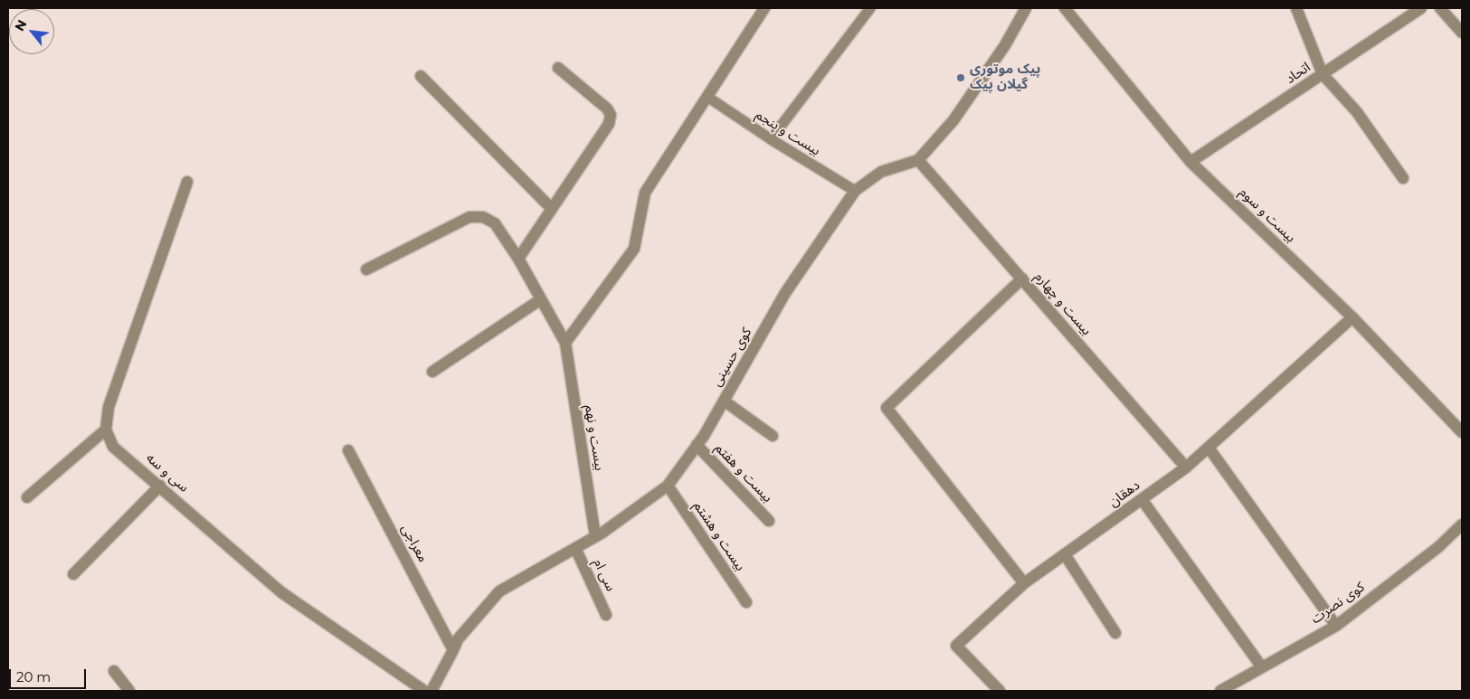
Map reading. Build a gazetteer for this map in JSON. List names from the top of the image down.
{
  "streets": {
    "street": [
      "اتحاد",
      "بیست و سوم",
      "بیست و چهارم",
      "کوی حسینی",
      "بیست و نهم",
      "سی و سه",
      "بیست و هفتم",
      "دهقان",
      "بیست و هشتم",
      "معراجی",
      "سی ام",
      "کوی نصرت"
    ],
    "lane": ["بیست و پنجم"]
  },
  "crossings": [
    ["اتحاد", "بیست و سوم"],
    ["بیست و پنجم", "کوی حسینی"],
    ["بیست و سوم", "دهقان"],
    ["بیست و چهارم", "کوی حسینی"],
    ["بیست و چهارم", "دهقان"],
    ["کوی حسینی", "بیست و نهم"],
    ["کوی حسینی", "بیست و هفتم"],
    ["کوی حسینی", "بیست و هشتم"],
    ["کوی حسینی", "معراجی"],
    ["کوی حسینی", "سی ام"]
  ],
  "places": ["پیک موتوری گیلان پیک"],
  "scale_bar": "20 m",
  "north": "top left"
}
